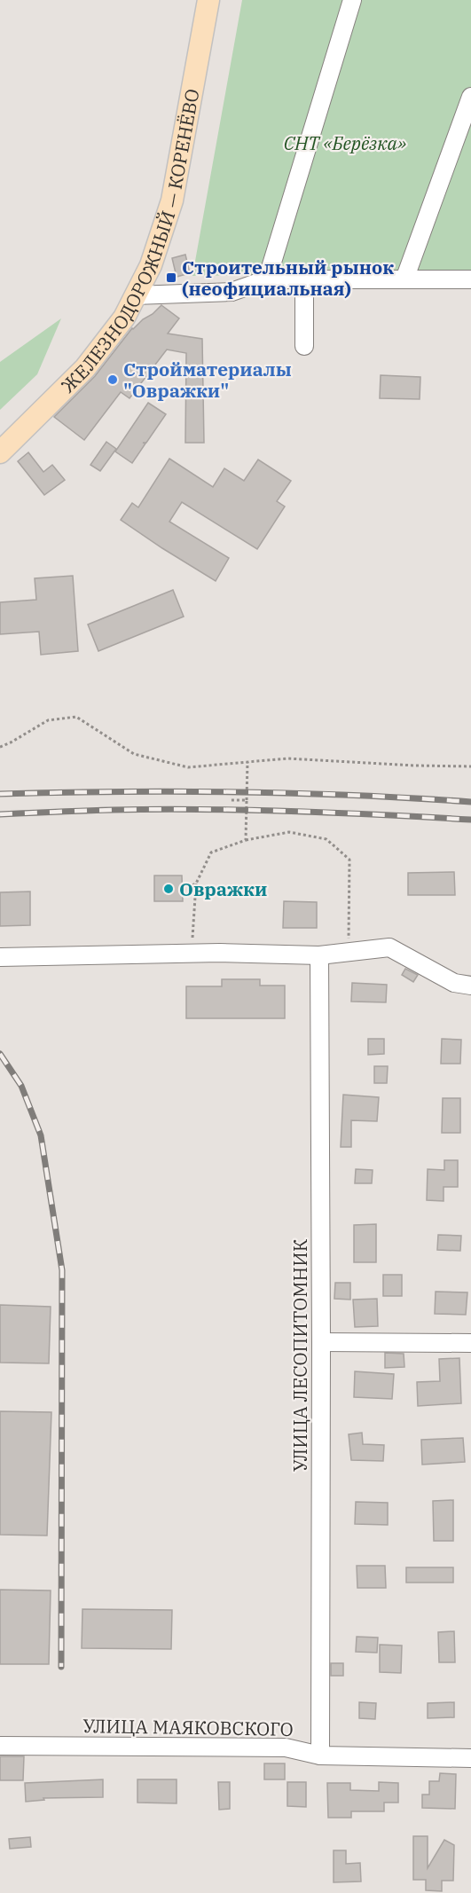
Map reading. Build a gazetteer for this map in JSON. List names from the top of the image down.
{
  "streets": {
    "main road": ["ЖЕЛЕЗНОДОРОЖНЫЙ — КОРЕНЁВО"],
    "street": ["УЛИЦА ЛЕСОПИТОМНИК", "УЛИЦА МАЯКОВСКОГО"]
  },
  "crossings": [
    ["УЛИЦА ЛЕСОПИТОМНИК", "УЛИЦА МАЯКОВСКОГО"]
  ],
  "parks": ["СНТ «Берёзка»"],
  "places": {
    "transit": ["Строительный рынок (неофициальная)"],
    "other": ["Стройматериалы \"Овражки\"", "Овражки"]
  }
}
